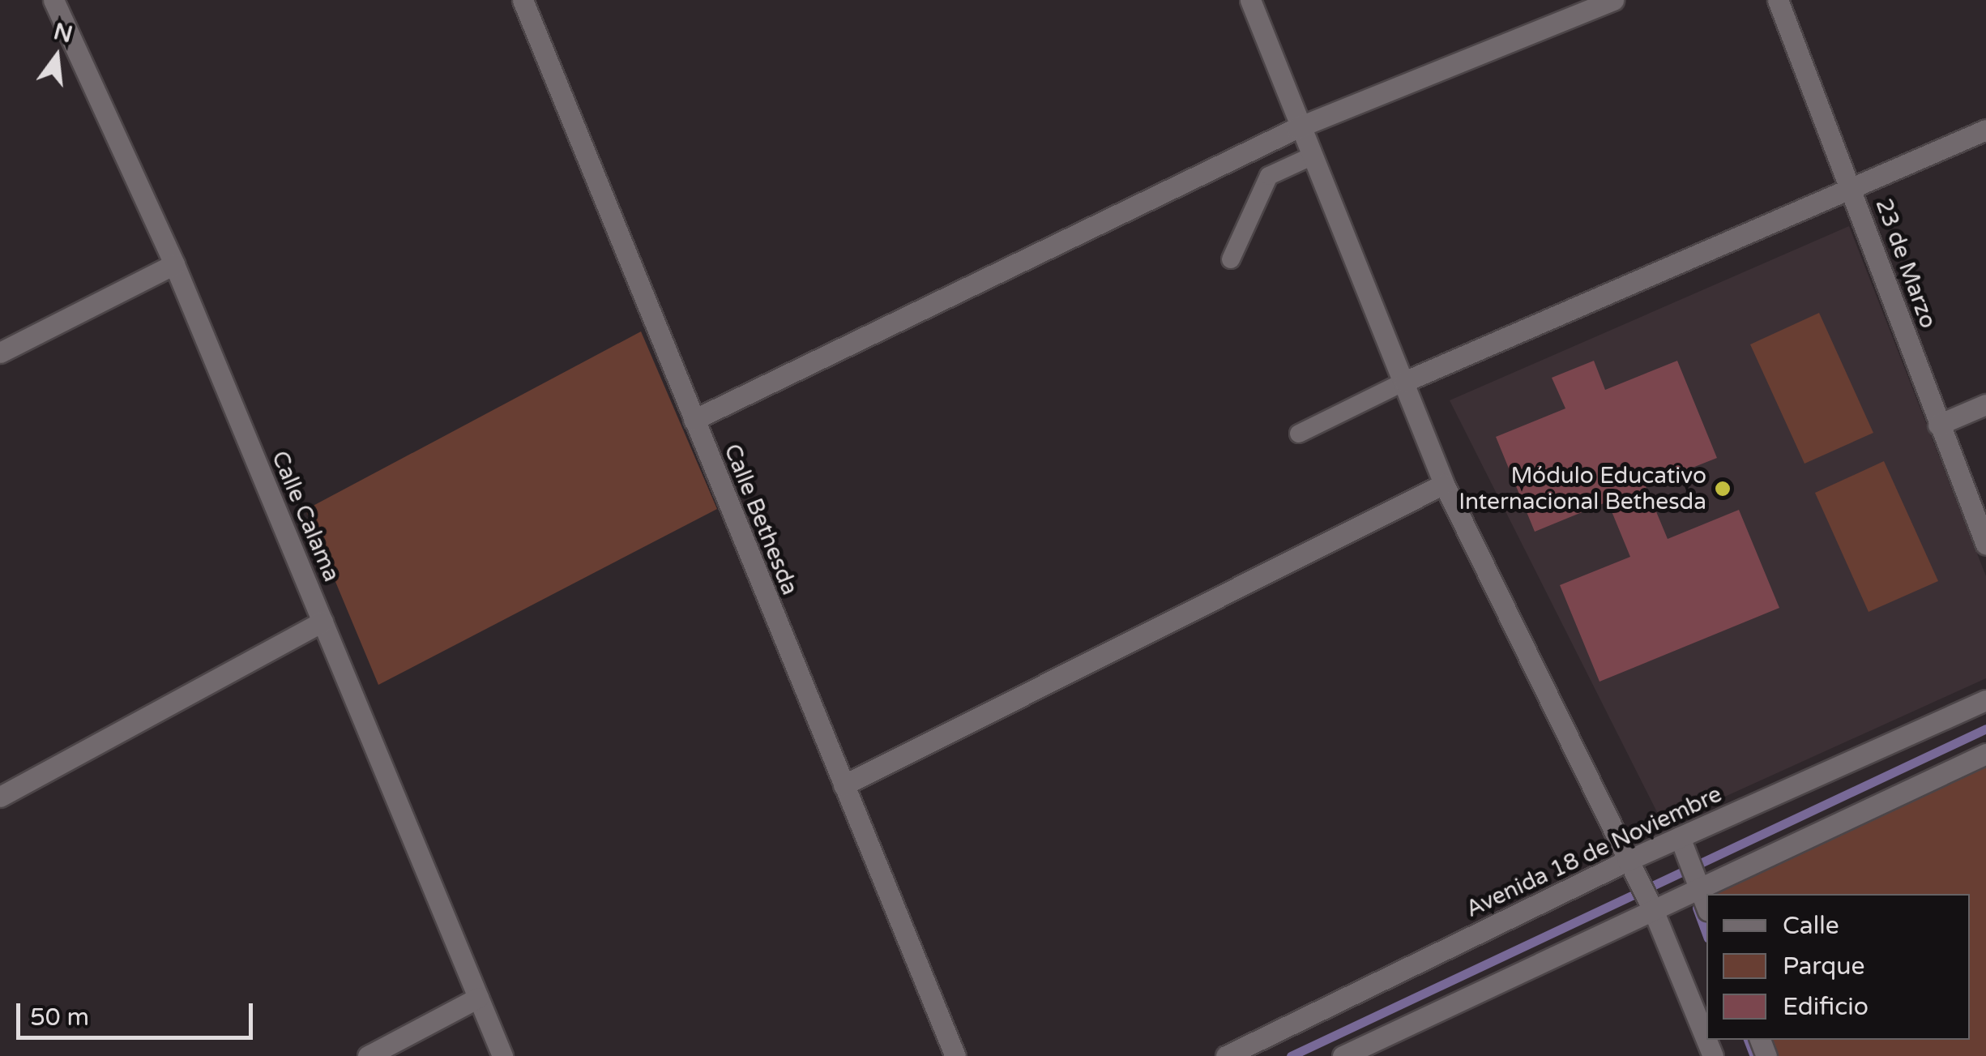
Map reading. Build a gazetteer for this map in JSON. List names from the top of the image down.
{
  "streets": {
    "street": [
      "23 de Marzo",
      "Calle Calama",
      "Calle Bethesda",
      "Avenida 18 de Noviembre"
    ]
  },
  "places": ["Módulo Educativo Internacional Bethesda"],
  "legend": ["Calle", "Parque", "Edificio"],
  "scale_bar": "50 m",
  "north": "top"
}
